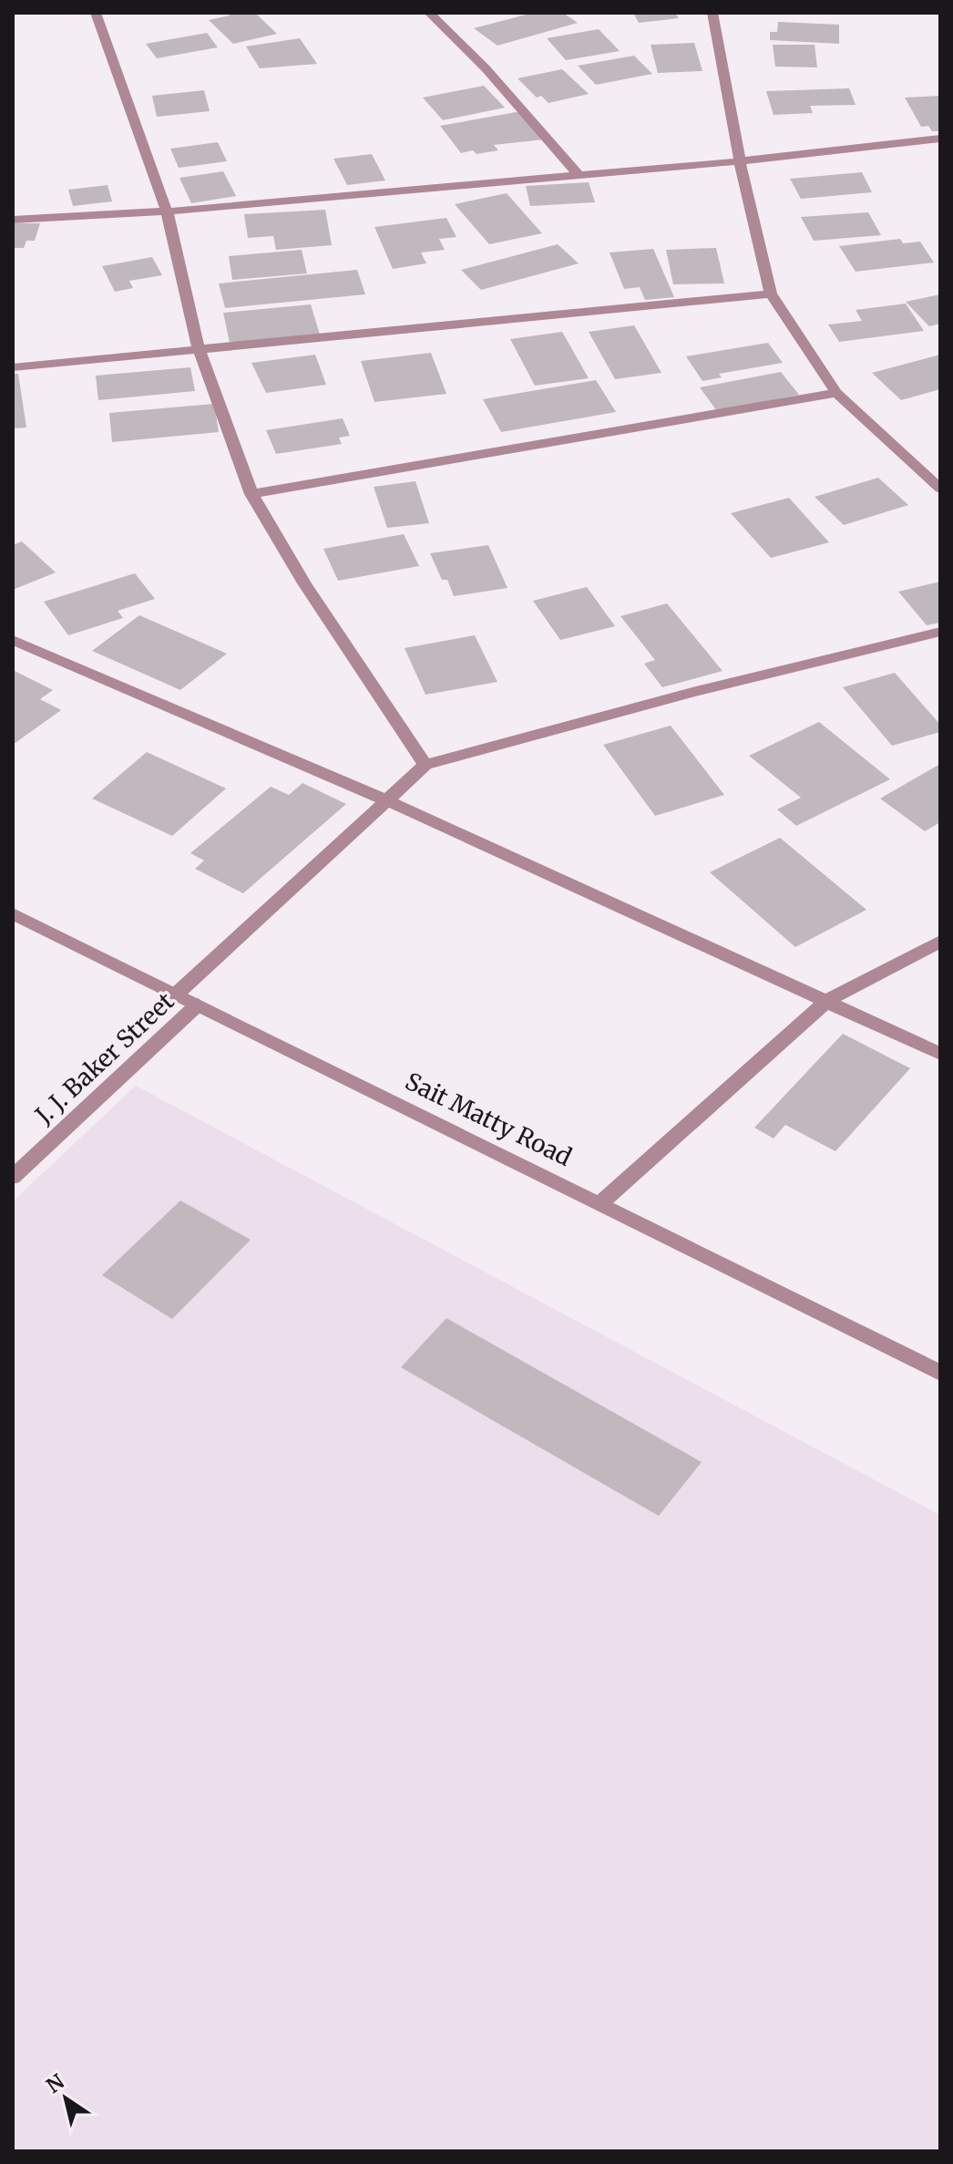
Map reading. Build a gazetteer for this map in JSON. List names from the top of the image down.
{
  "streets": {
    "street": ["J. J. Baker Street", "Sait Matty Road"]
  },
  "crossings": [
    ["J. J. Baker Street", "Sait Matty Road"]
  ],
  "north": "top left"
}
